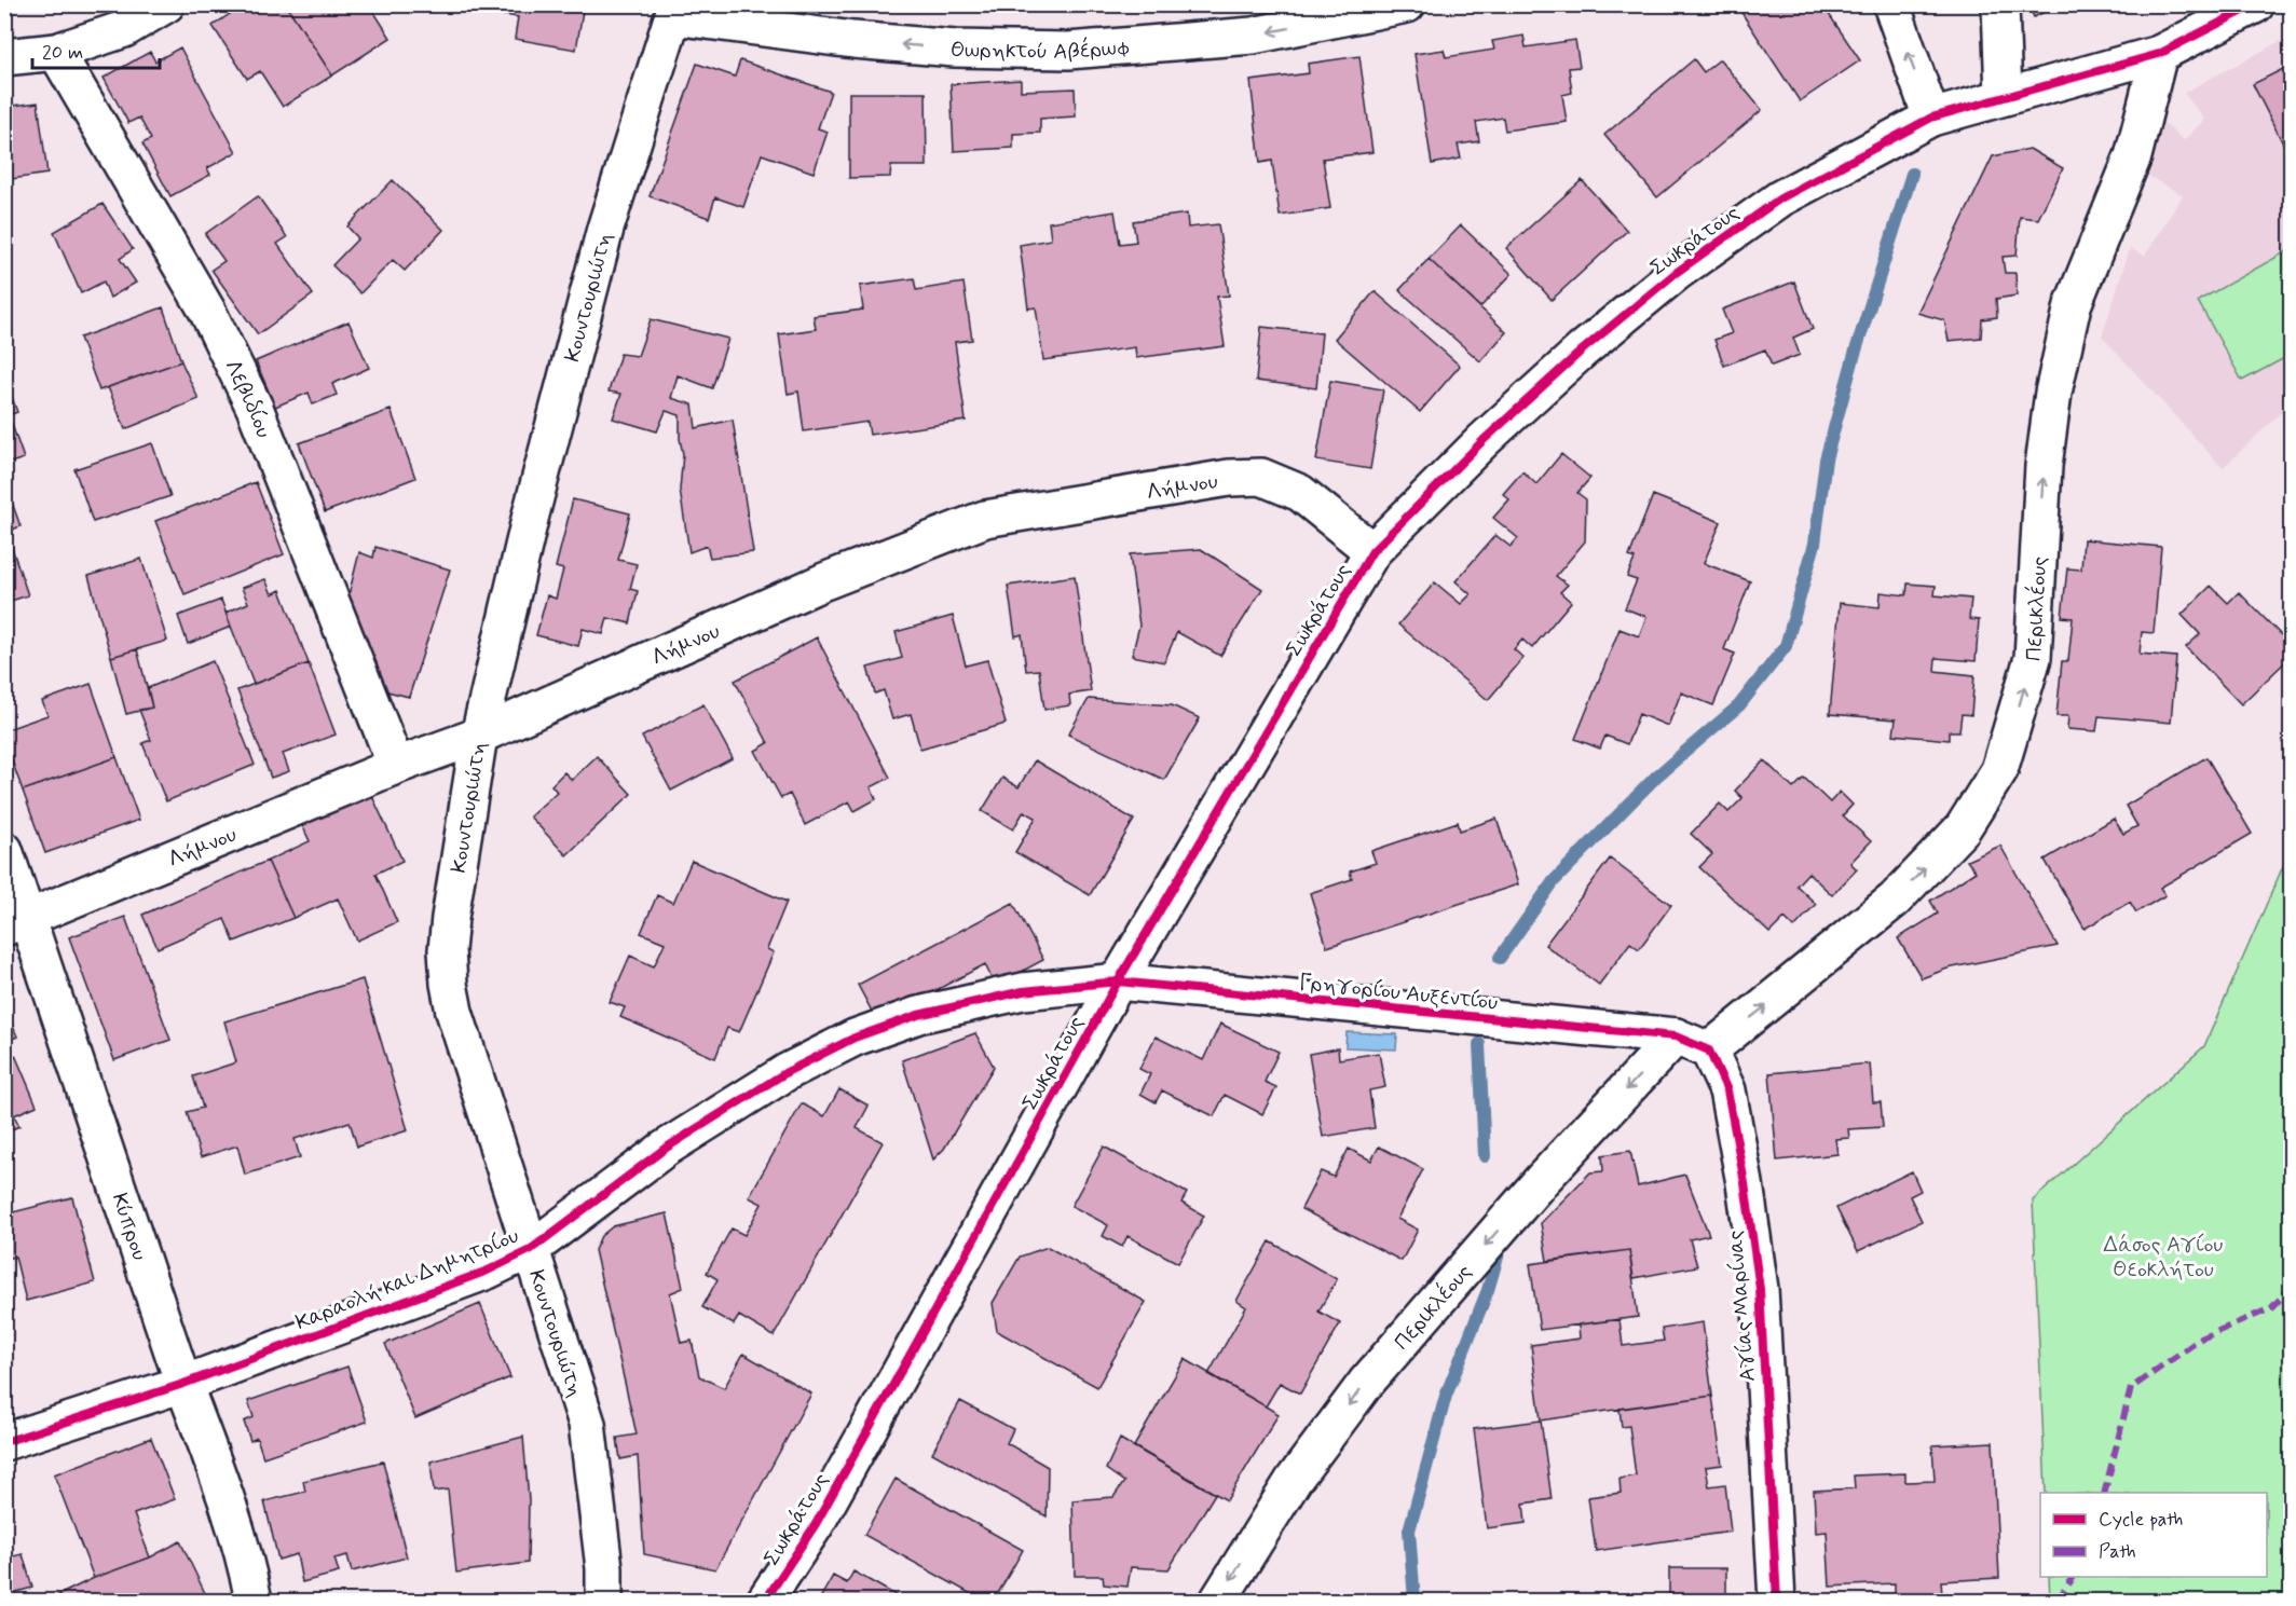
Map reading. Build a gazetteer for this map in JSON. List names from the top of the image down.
{
  "streets": {
    "street": [
      "Θωρηκτού Αβέρωφ",
      "Σωκράτους",
      "Κουντουριώτη",
      "Λεβιδίου",
      "Λήμνου",
      "Περικλέους",
      "Γρηγορίου Αυξεντίου",
      "Κύπρου",
      "Καραολή και Δημητρίου",
      "Αγίας Μαρίνας"
    ]
  },
  "crossings": [
    ["Θωρηκτού Αβέρωφ", "Κουντουριώτη"],
    ["Σωκράτους", "Λήμνου"],
    ["Σωκράτους", "Περικλέους"],
    ["Σωκράτους", "Γρηγορίου Αυξεντίου"],
    ["Σωκράτους", "Καραολή και Δημητρίου"],
    ["Κουντουριώτη", "Λήμνου"],
    ["Κουντουριώτη", "Καραολή και Δημητρίου"],
    ["Λεβιδίου", "Λήμνου"],
    ["Λήμνου", "Κύπρου"],
    ["Περικλέους", "Γρηγορίου Αυξεντίου"],
    ["Περικλέους", "Αγίας Μαρίνας"],
    ["Γρηγορίου Αυξεντίου", "Καραολή και Δημητρίου"],
    ["Κύπρου", "Καραολή και Δημητρίου"]
  ],
  "one_way": ["Θωρηκτού Αβέρωφ"],
  "parks": ["Δάσος Αγίου Θεοκλήτου"],
  "legend": ["Cycle path", "Path"],
  "scale_bar": "20 m"
}
